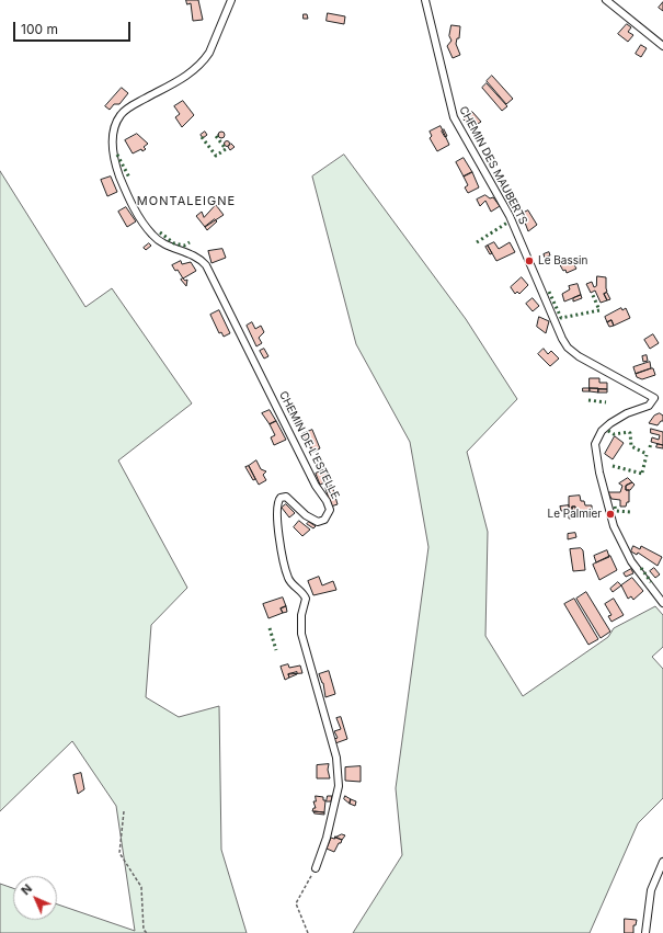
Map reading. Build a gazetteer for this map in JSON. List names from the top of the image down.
{
  "streets": {
    "street": ["CHEMIN DES MAUBERTS", "CHEMIN DE L'ESTELLE"]
  },
  "districts": ["MONTALEIGNE"],
  "places": ["Le Bassin", "Le Palmier"],
  "scale_bar": "100 m",
  "north": "top left"
}
